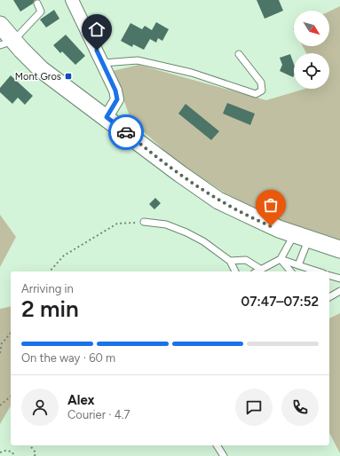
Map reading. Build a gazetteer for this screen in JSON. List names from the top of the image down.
{
  "places": {
    "transit": ["Mont Gros"]
  },
  "north": "bottom right",
  "page": {
    "heading": ["2 min", "Arriving in", "07:47–07:52"],
    "panel": ["Alex", "Courier · 4.7"],
    "bar": "On the way · 60 m"
  }
}
